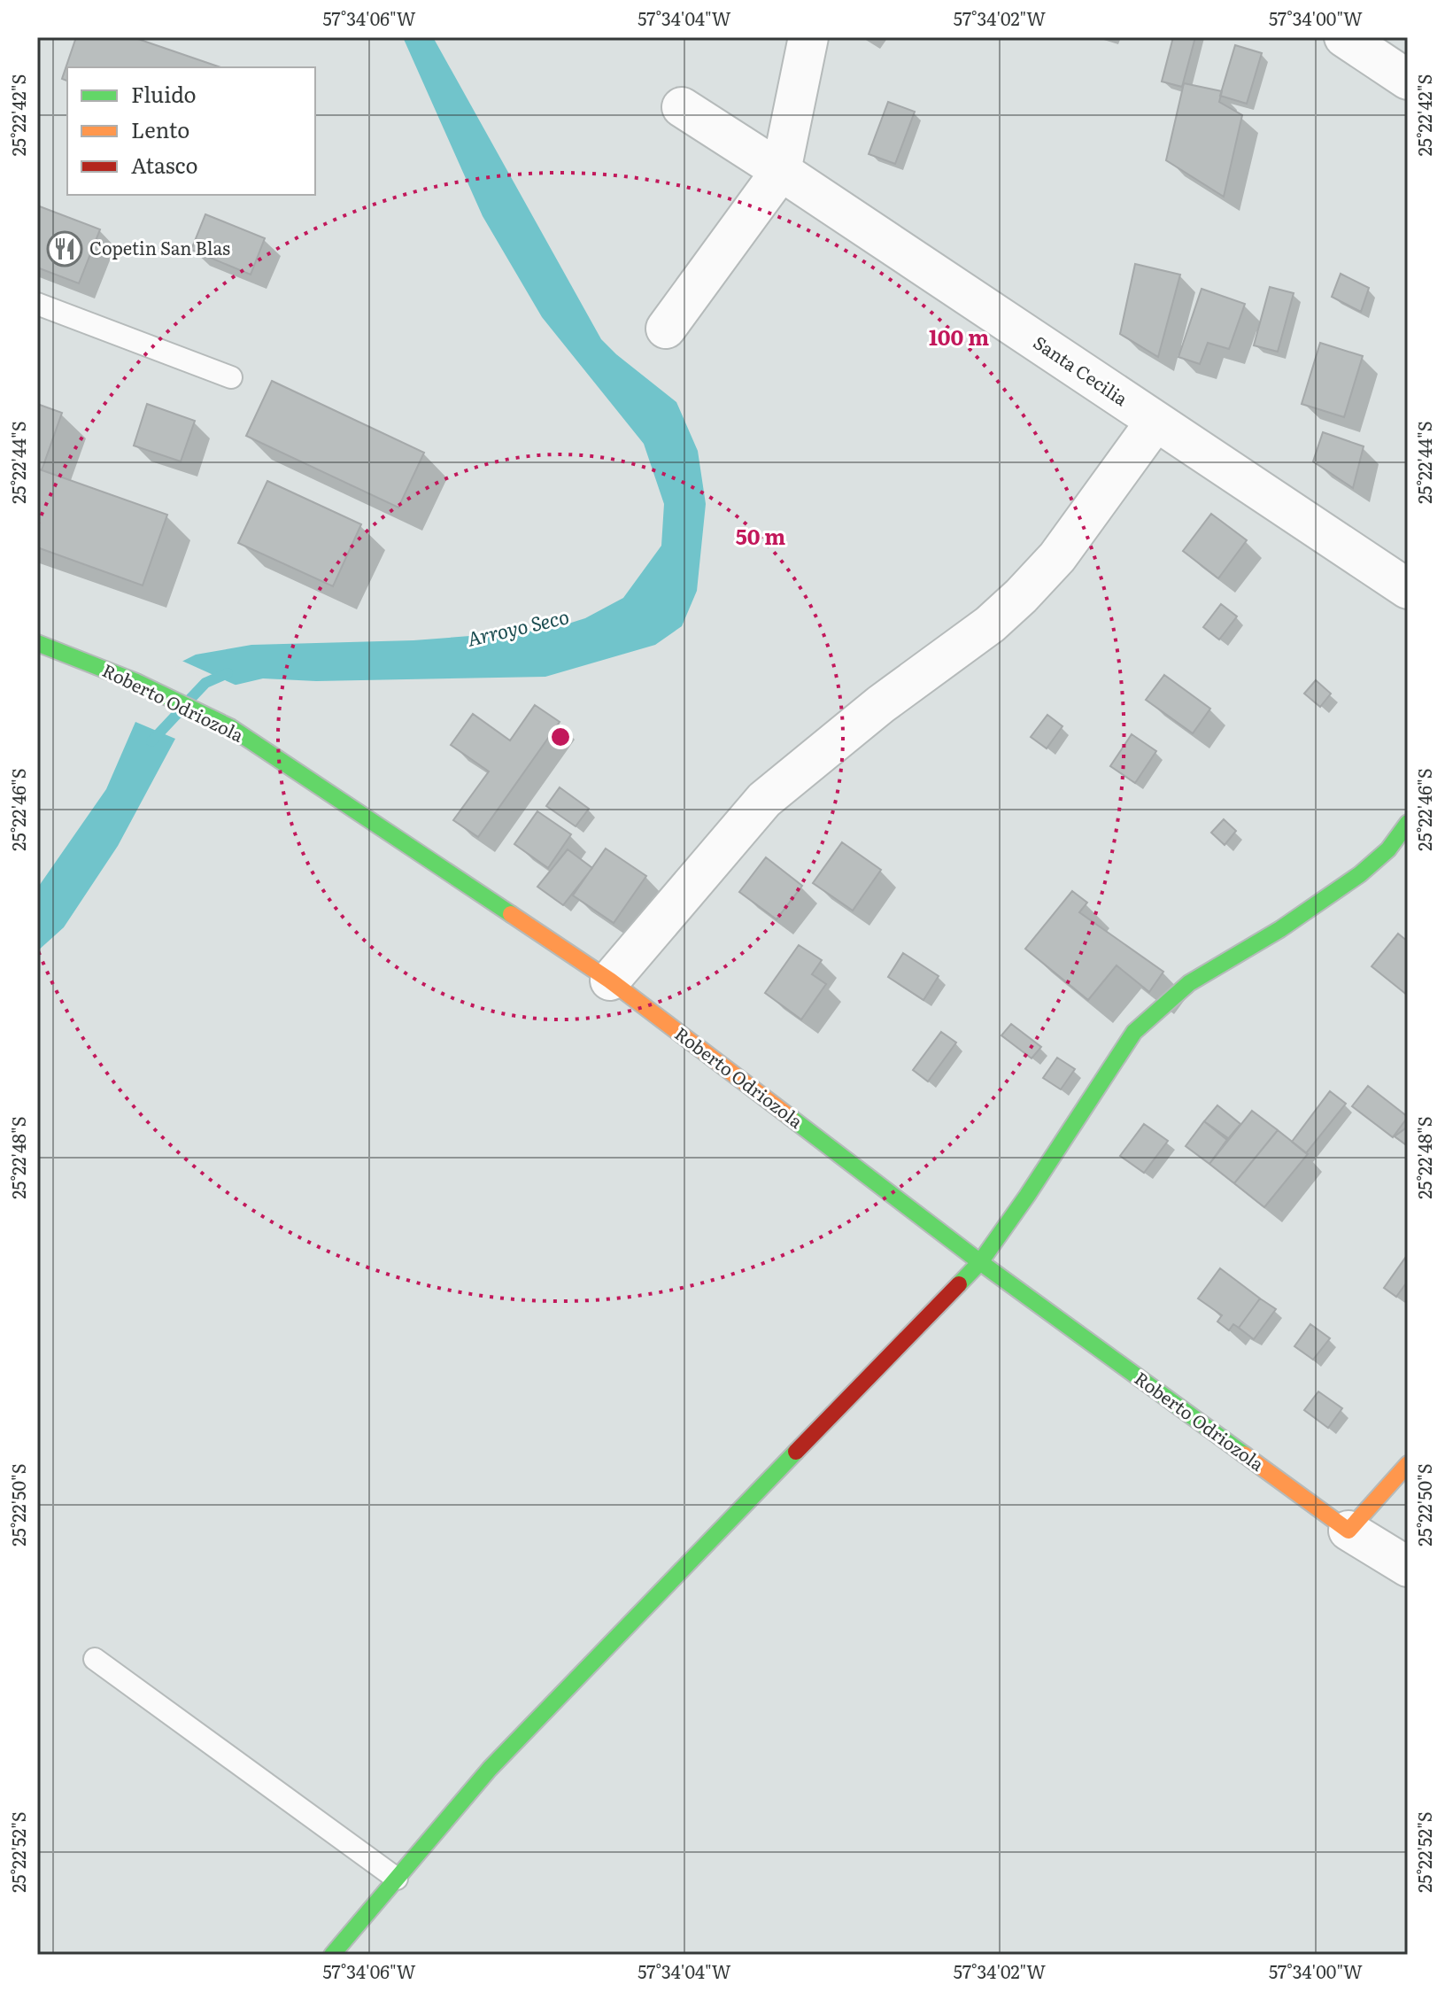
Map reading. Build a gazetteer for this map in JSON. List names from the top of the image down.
{
  "streets": {
    "street": ["Santa Cecilia", "Roberto Odriozola"]
  },
  "water": ["Arroyo Seco"],
  "places": {
    "restaurant": ["Copetin San Blas"]
  },
  "legend": ["Fluido", "Lento", "Atasco"],
  "coordinates": [
    "57°34'06\"W",
    "57°34'04\"W",
    "57°34'02\"W",
    "57°34'00\"W",
    "25°22'42\"S",
    "25°22'44\"S",
    "25°22'46\"S",
    "25°22'48\"S",
    "25°22'50\"S",
    "25°22'52\"S"
  ],
  "rings": ["100 m", "50 m"]
}
